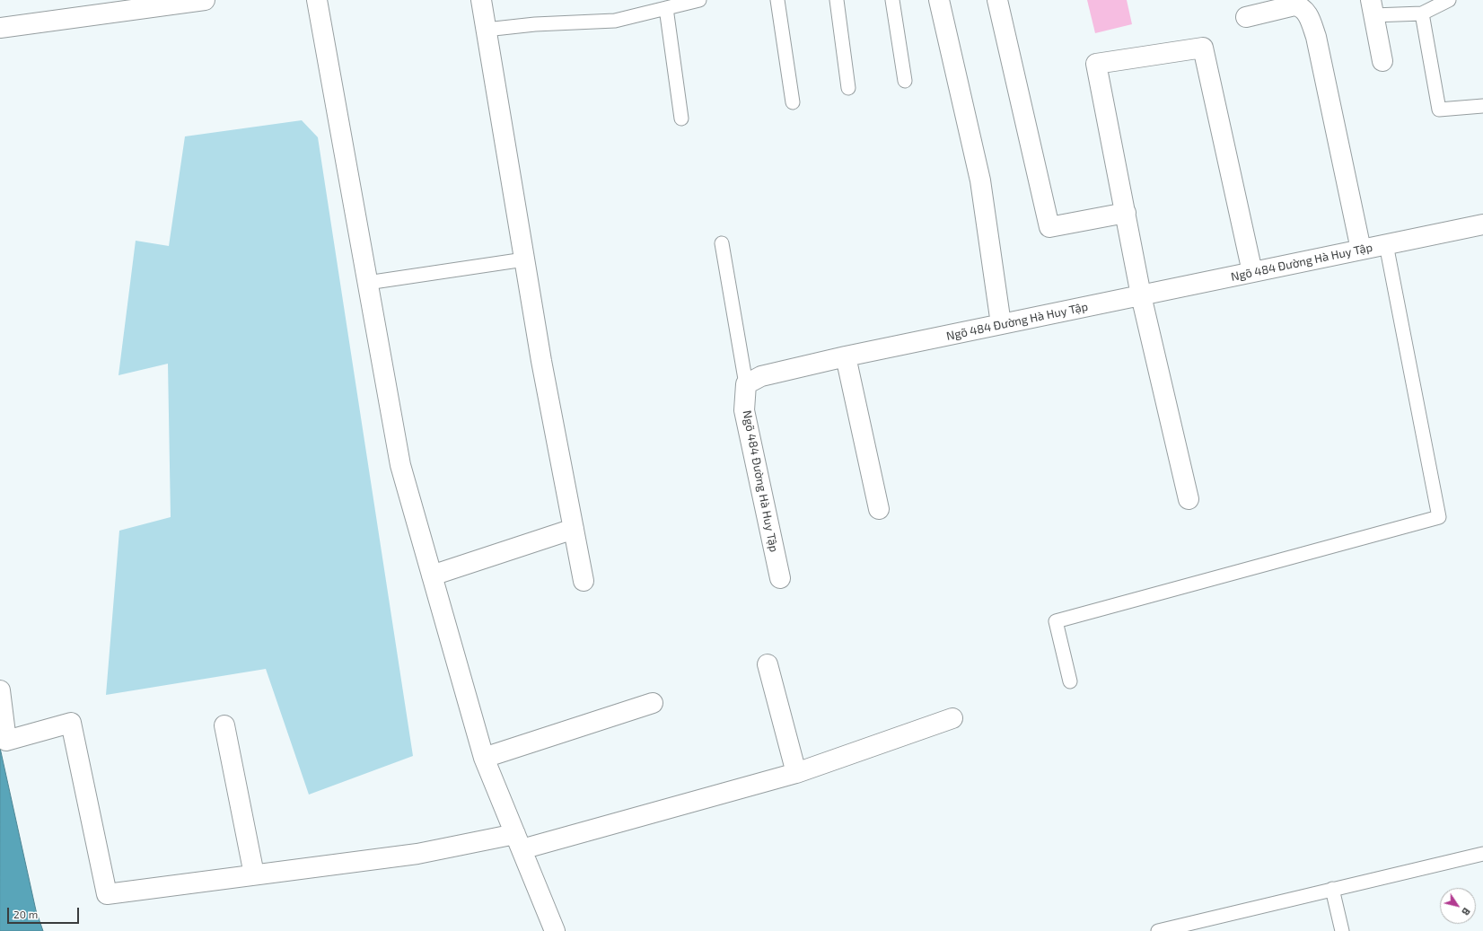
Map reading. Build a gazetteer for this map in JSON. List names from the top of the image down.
{
  "streets": {
    "street": ["Ngõ 484 Đường Hà Huy Tập"]
  },
  "scale_bar": "20 m",
  "north": "bottom right"
}
